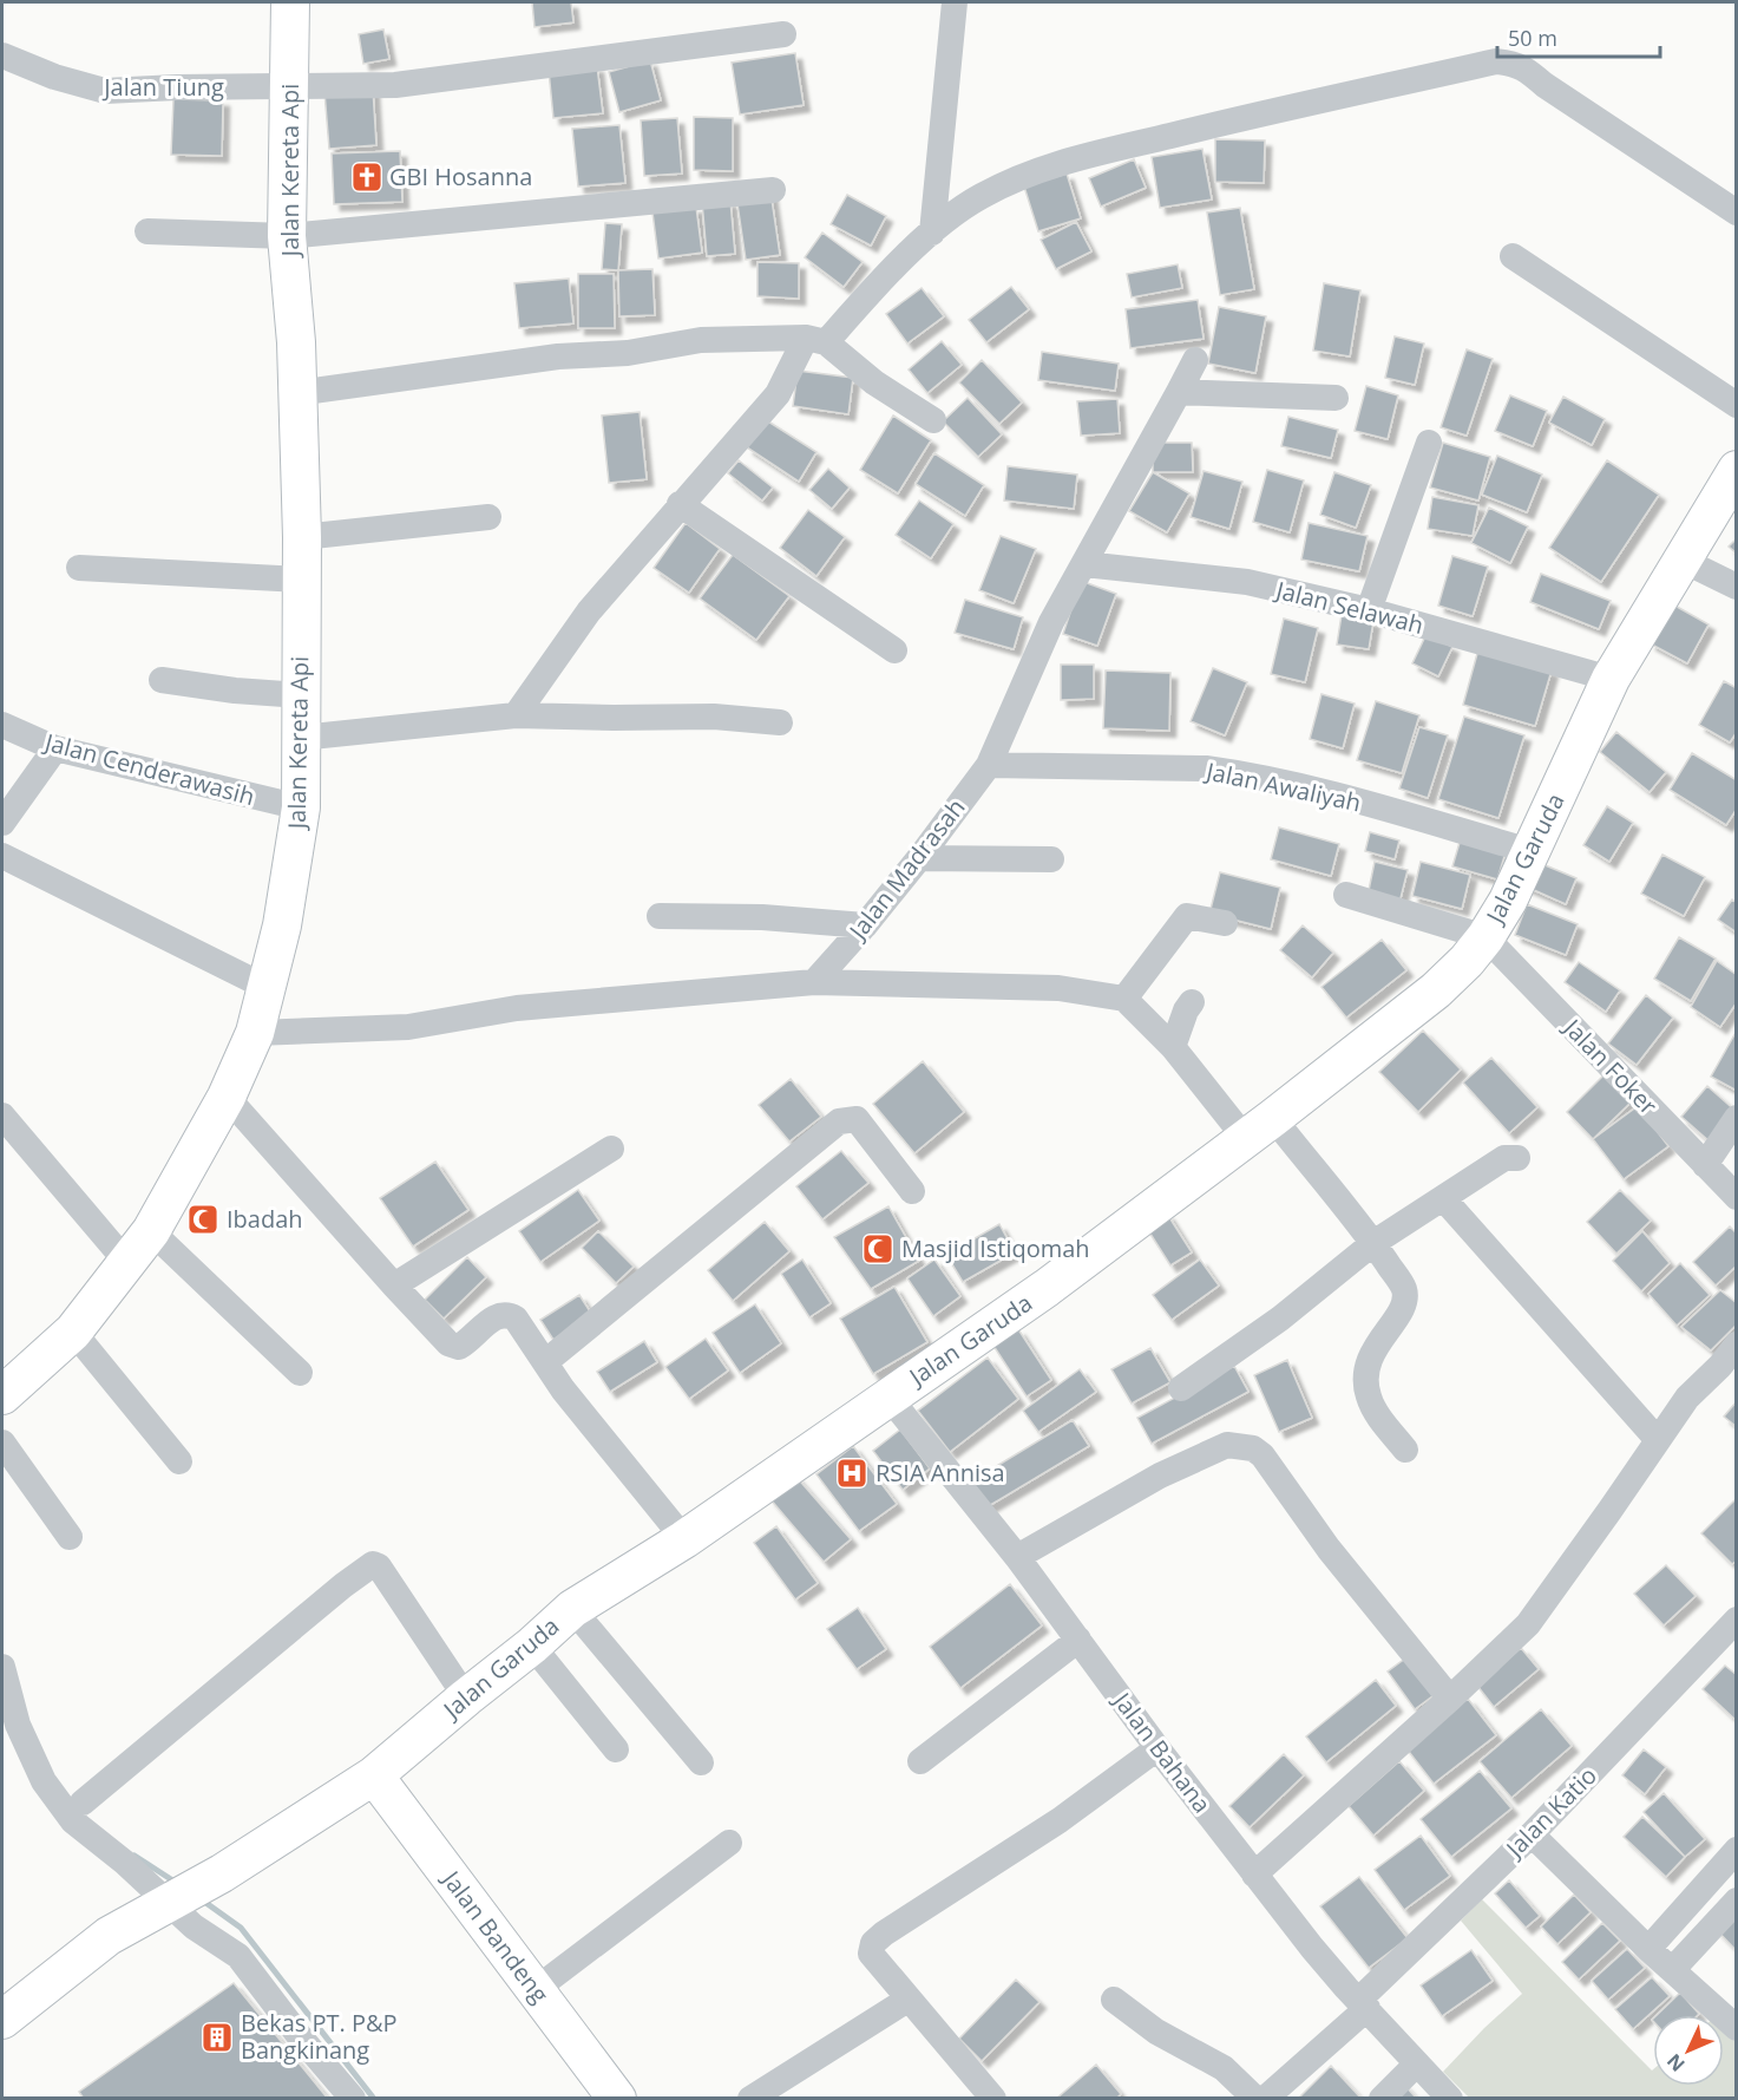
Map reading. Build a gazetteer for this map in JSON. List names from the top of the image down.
{
  "streets": {
    "street": [
      "Jalan Tiung",
      "Jalan Kereta Api",
      "Jalan Selawah",
      "Jalan Cenderawasih",
      "Jalan Awaliyah",
      "Jalan Garuda",
      "Jalan Madrasah",
      "Jalan Foker",
      "Jalan Bahana",
      "Jalan Katio",
      "Jalan Bandeng"
    ]
  },
  "crossings": [
    ["Jalan Tiung", "Jalan Kereta Api"],
    ["Jalan Kereta Api", "Jalan Cenderawasih"],
    ["Jalan Selawah", "Jalan Garuda"],
    ["Jalan Selawah", "Jalan Madrasah"],
    ["Jalan Awaliyah", "Jalan Garuda"],
    ["Jalan Awaliyah", "Jalan Madrasah"],
    ["Jalan Garuda", "Jalan Foker"],
    ["Jalan Garuda", "Jalan Bahana"],
    ["Jalan Garuda", "Jalan Bandeng"],
    ["Jalan Bahana", "Jalan Katio"]
  ],
  "places": {
    "church": ["GBI Hosanna"],
    "mosque": ["Ibadah", "Masjid Istiqomah"],
    "hospital": ["RSIA Annisa"],
    "building": ["Bekas PT. P&P Bangkinang"]
  },
  "scale_bar": "50 m",
  "north": "bottom left"
}
